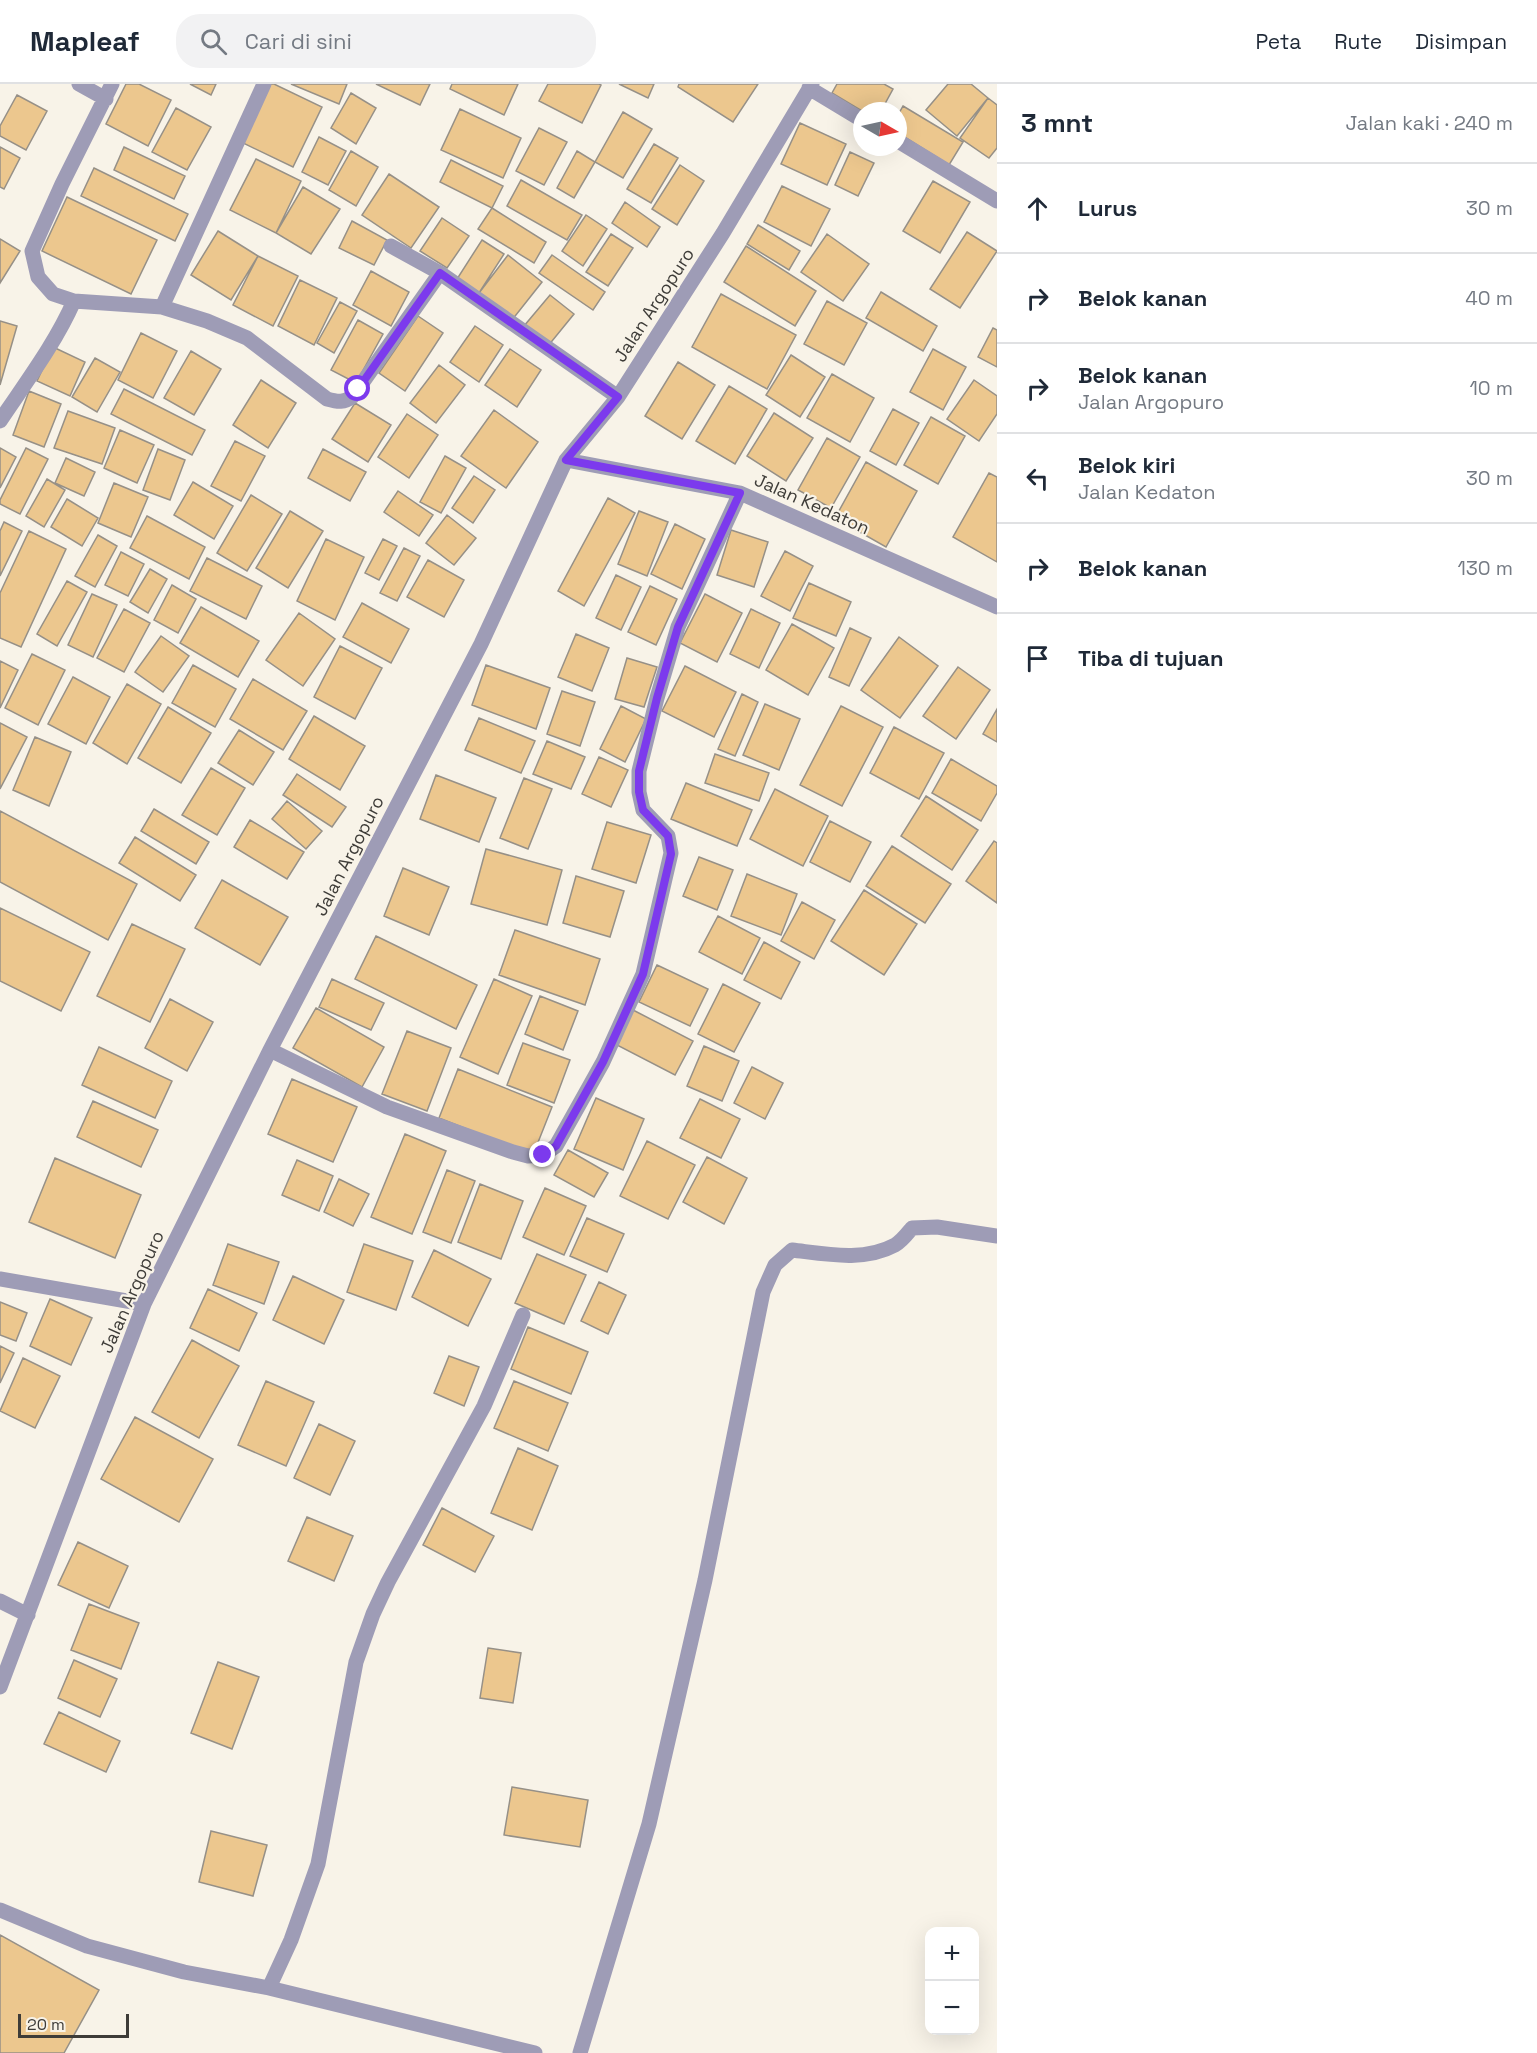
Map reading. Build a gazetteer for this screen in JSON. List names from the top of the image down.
{
  "streets": {
    "street": ["Jalan Argopuro", "Jalan Kedaton"]
  },
  "crossings": [
    ["Jalan Argopuro", "Jalan Kedaton"]
  ],
  "scale_bar": "20 m",
  "north": "right",
  "page": {
    "header": "Mapleaf",
    "search": "Cari di sini",
    "nav": ["Peta", "Rute", "Disimpan"],
    "heading": ["3 mnt", "Jalan kaki · 240 m"],
    "list": [
      ["Lurus", "30 m"],
      ["Belok kanan", "40 m"],
      ["Belok kanan", "Jalan Argopuro", "10 m"],
      ["Belok kiri", "Jalan Kedaton", "30 m"],
      ["Belok kanan", "130 m"],
      "Tiba di tujuan"
    ],
    "map_buttons": ["+", "−"],
    "scale": "20 m"
  }
}
